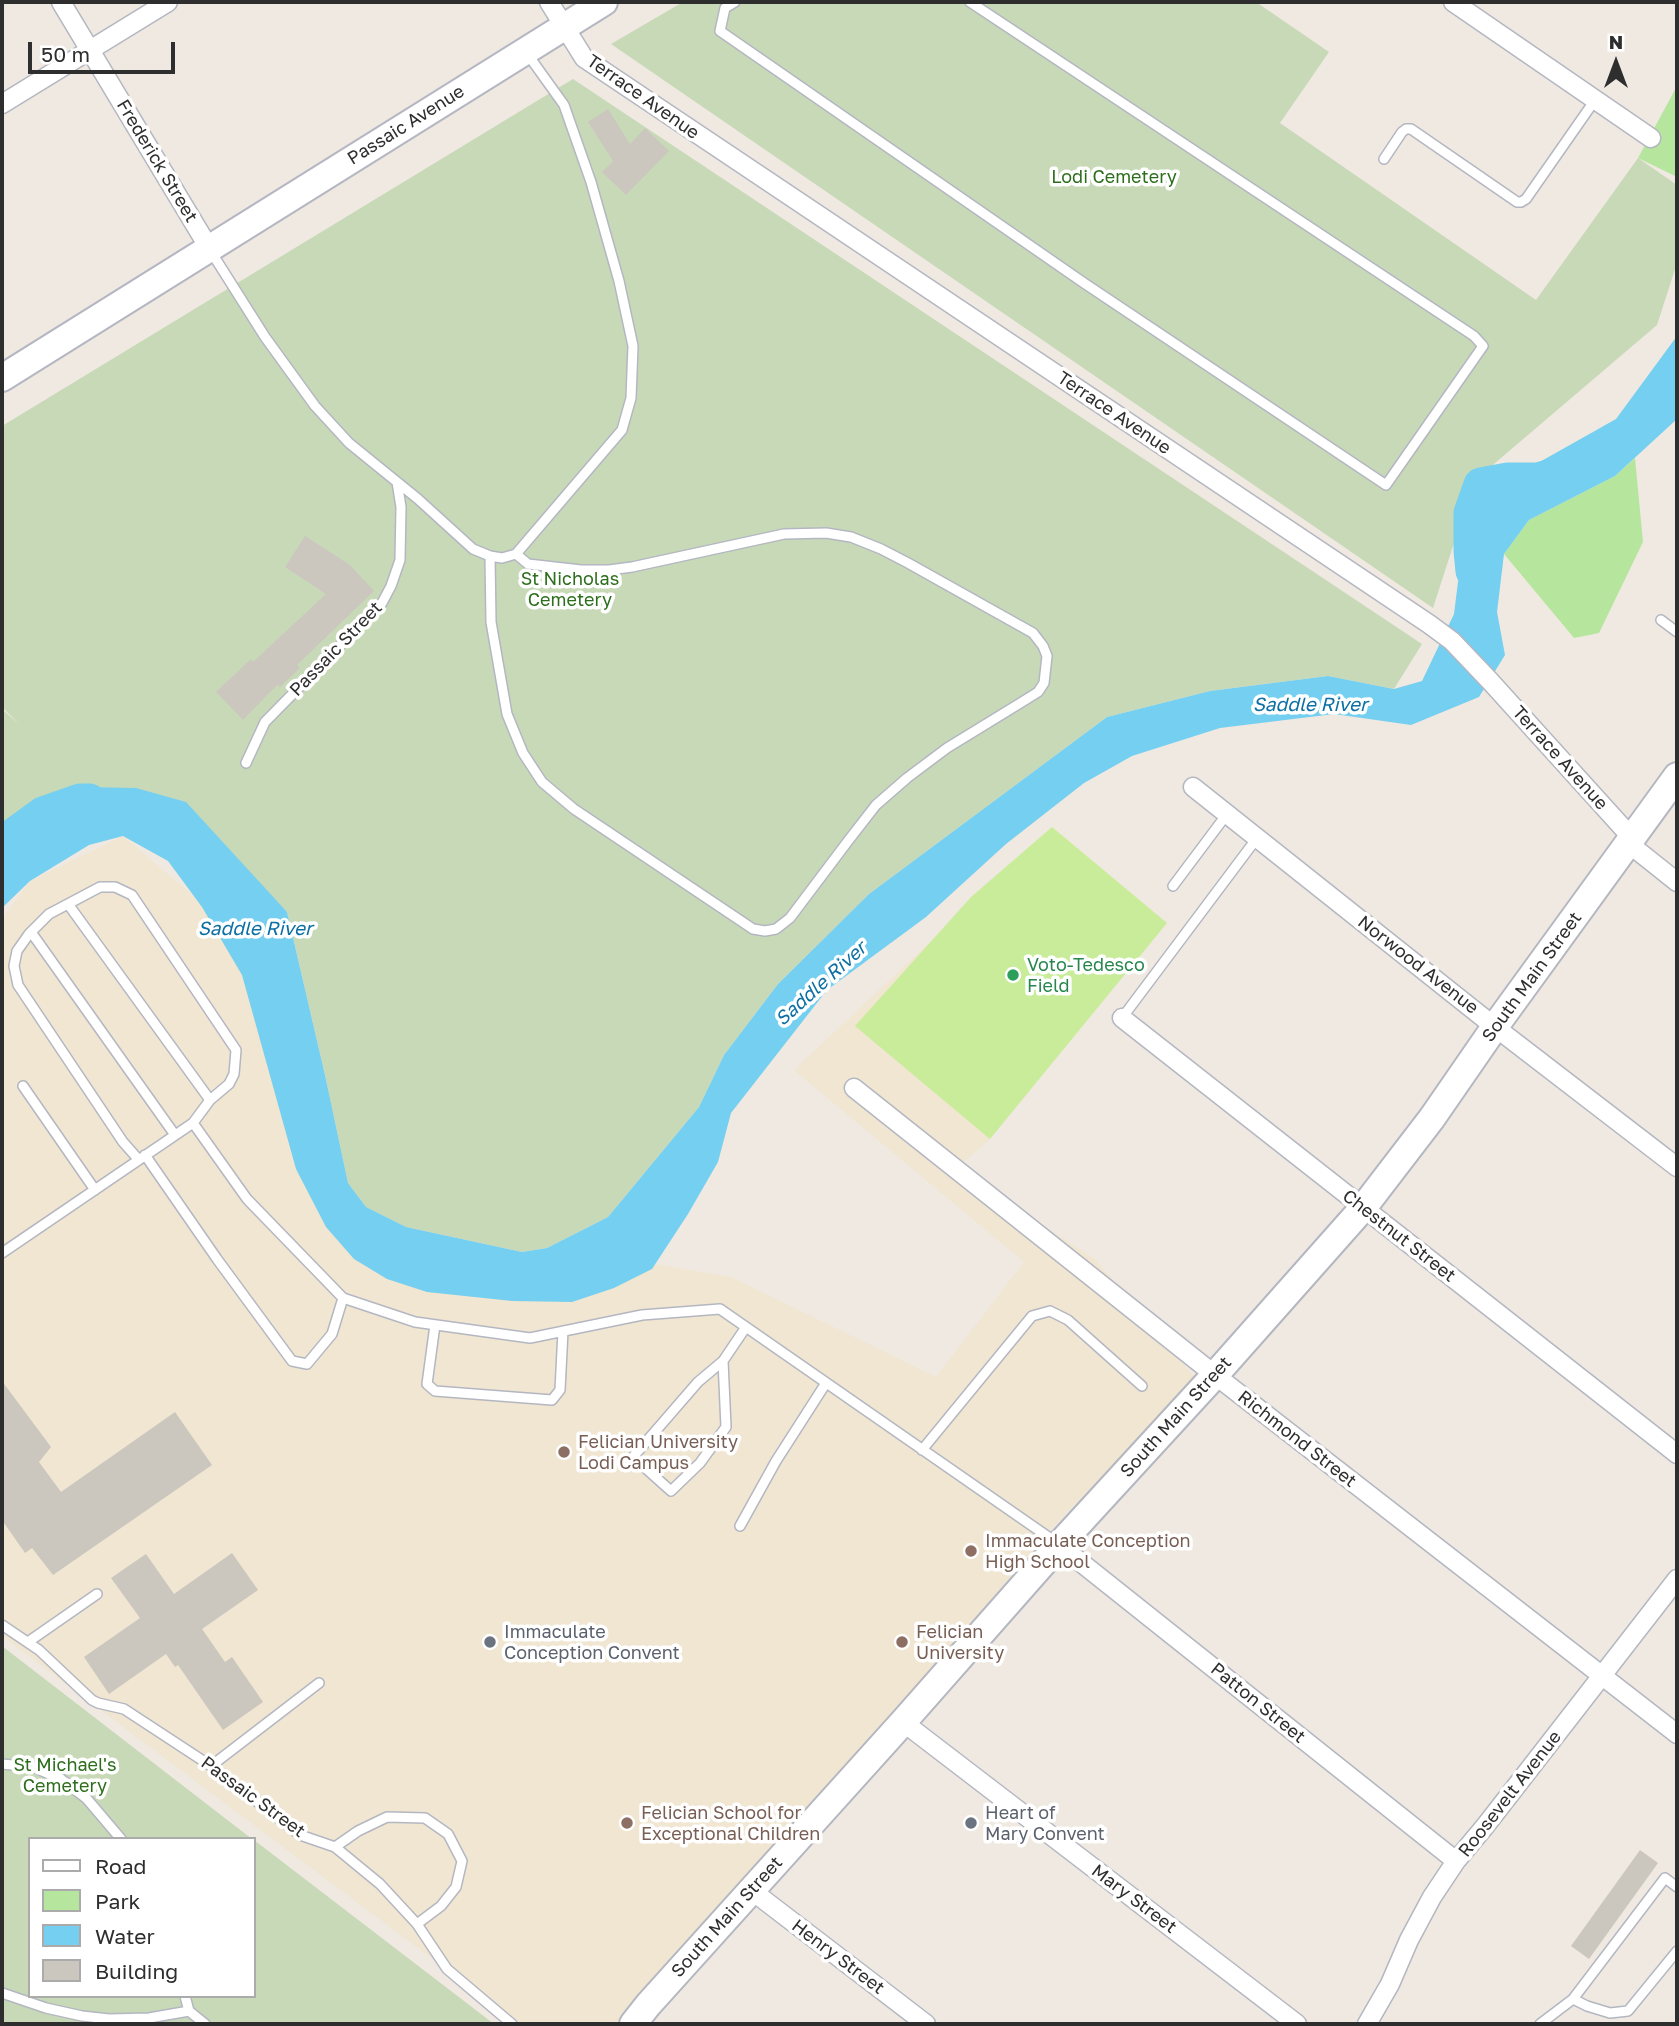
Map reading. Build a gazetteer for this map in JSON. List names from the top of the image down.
{
  "streets": {
    "street": [
      "Terrace Avenue",
      "Passaic Avenue",
      "Frederick Street",
      "Norwood Avenue",
      "South Main Street",
      "Chestnut Street",
      "Richmond Street",
      "Patton Street",
      "Roosevelt Avenue",
      "Mary Street",
      "Henry Street"
    ],
    "lane": ["Passaic Street"]
  },
  "crossings": [
    ["Terrace Avenue", "Passaic Avenue"],
    ["Terrace Avenue", "South Main Street"],
    ["Passaic Avenue", "Frederick Street"],
    ["Norwood Avenue", "South Main Street"],
    ["South Main Street", "Chestnut Street"],
    ["South Main Street", "Richmond Street"],
    ["South Main Street", "Patton Street"],
    ["South Main Street", "Mary Street"],
    ["South Main Street", "Henry Street"],
    ["Richmond Street", "Roosevelt Avenue"],
    ["Patton Street", "Roosevelt Avenue"]
  ],
  "water": ["Saddle River"],
  "parks": ["Lodi Cemetery", "St Nicholas Cemetery", "St Michael's Cemetery"],
  "places": [
    "Voto-Tedesco Field",
    "Felician University Lodi Campus",
    "Immaculate Conception High School",
    "Immaculate Conception Convent",
    "Felician University",
    "Felician School for Exceptional Children",
    "Heart of Mary Convent"
  ],
  "legend": [
    "Road",
    "Park",
    "Water",
    "Building"
  ],
  "scale_bar": "50 m",
  "north": "top"
}
